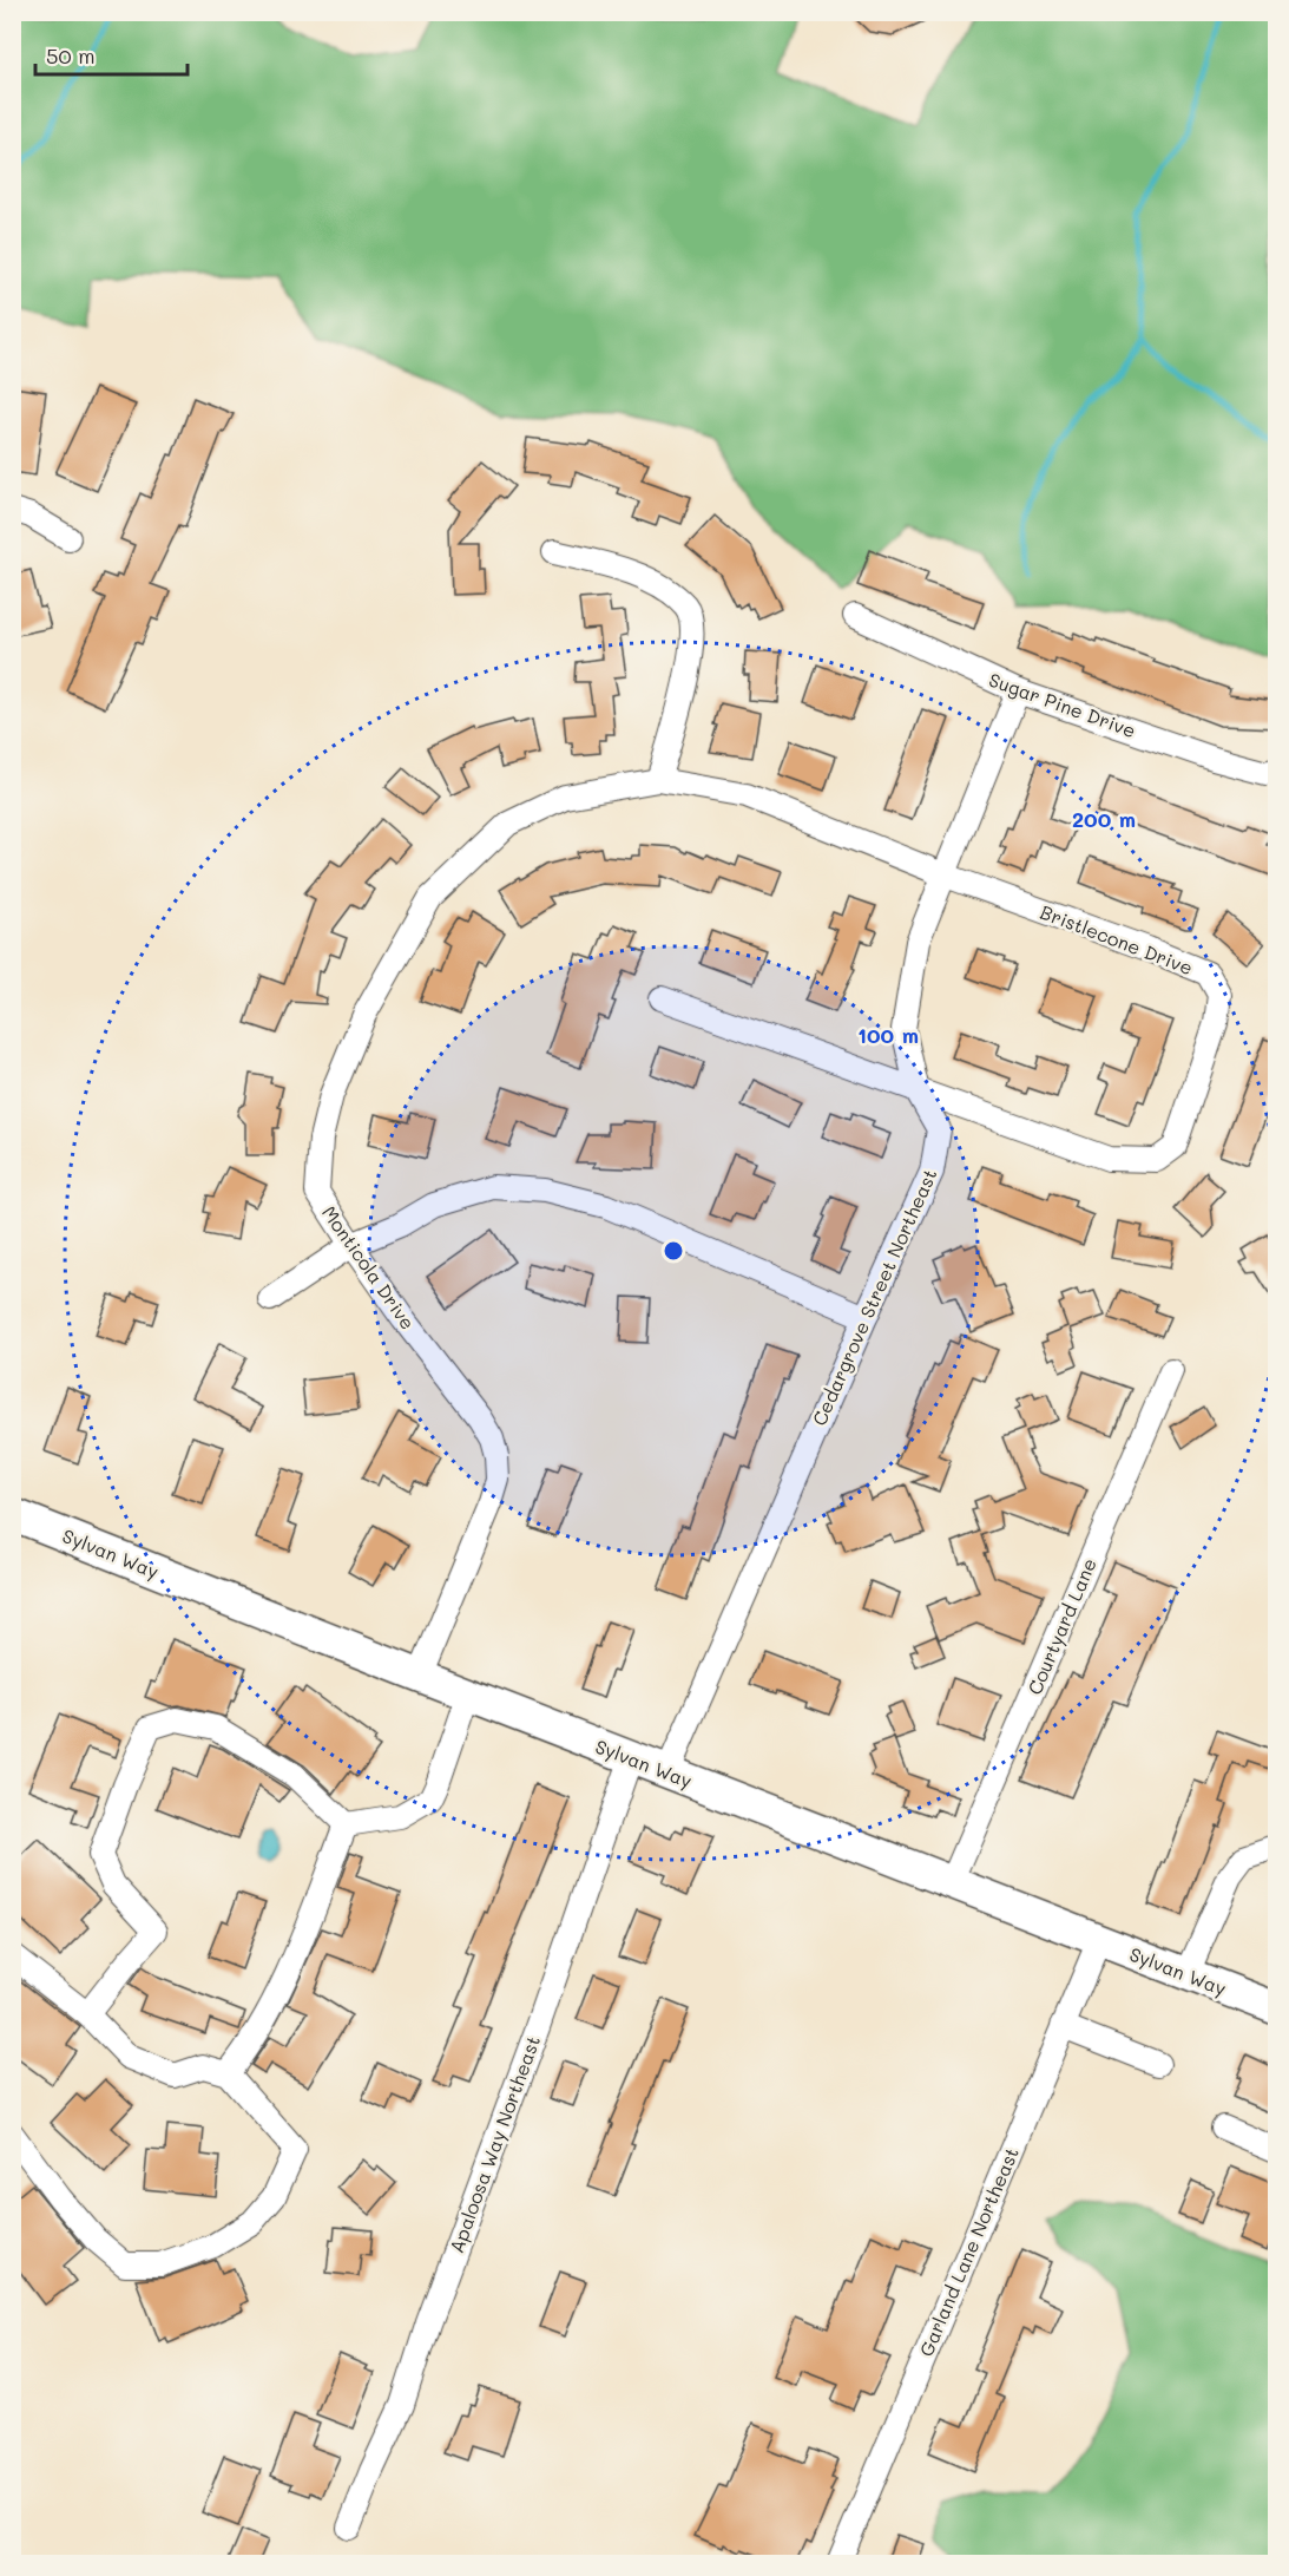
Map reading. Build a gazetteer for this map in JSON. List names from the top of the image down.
{
  "streets": {
    "main road": ["Sylvan Way"],
    "street": [
      "Sugar Pine Drive",
      "Bristlecone Drive",
      "Monticola Drive",
      "Cedargrove Street Northeast",
      "Courtyard Lane",
      "Apaloosa Way Northeast",
      "Garland Lane Northeast"
    ]
  },
  "crossings": [
    ["Sugar Pine Drive", "Cedargrove Street Northeast"],
    ["Bristlecone Drive", "Monticola Drive"],
    ["Bristlecone Drive", "Cedargrove Street Northeast"],
    ["Monticola Drive", "Sylvan Way"],
    ["Cedargrove Street Northeast", "Sylvan Way"],
    ["Sylvan Way", "Courtyard Lane"],
    ["Sylvan Way", "Apaloosa Way Northeast"],
    ["Sylvan Way", "Garland Lane Northeast"]
  ],
  "scale_bar": "50 m",
  "rings": ["200 m", "100 m"]
}
